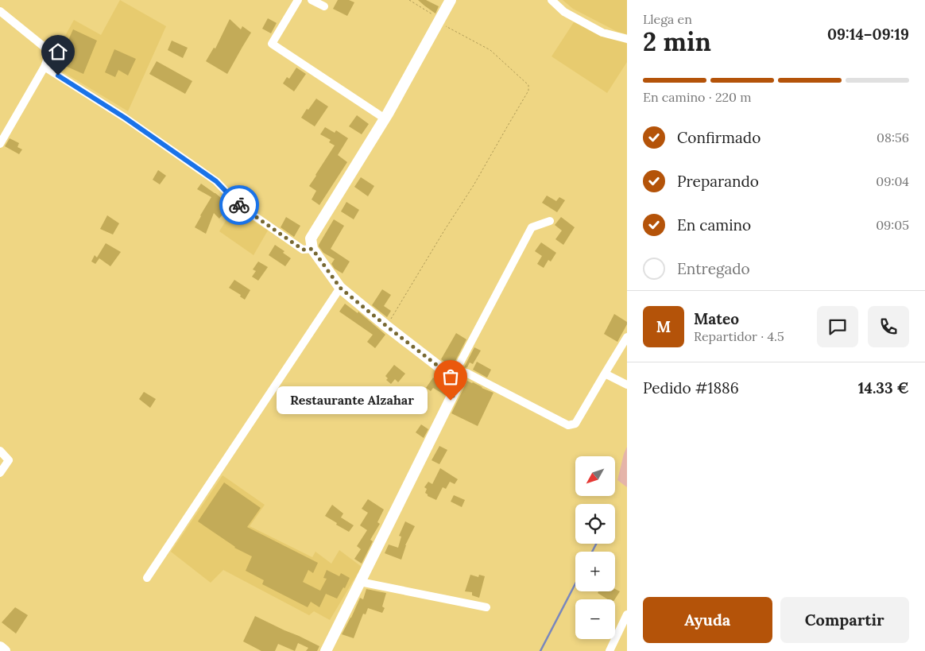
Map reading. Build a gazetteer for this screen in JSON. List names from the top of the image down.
{
  "places": ["Restaurante Alzahar"],
  "north": "bottom left",
  "page": {
    "heading": ["2 min", "Llega en", "09:14–09:19"],
    "panel": [
      "Mateo",
      "Repartidor · 4.5",
      "Pedido #1886",
      "14.33 €"
    ],
    "bar": "En camino · 220 m",
    "list": [
      ["Confirmado", "08:56"],
      ["Preparando", "09:04"],
      ["En camino", "09:05"],
      "Entregado"
    ],
    "round": "M",
    "bubble": "Restaurante Alzahar",
    "map_buttons": ["+", "−"],
    "buttons": ["Ayuda", "Compartir"]
  }
}
